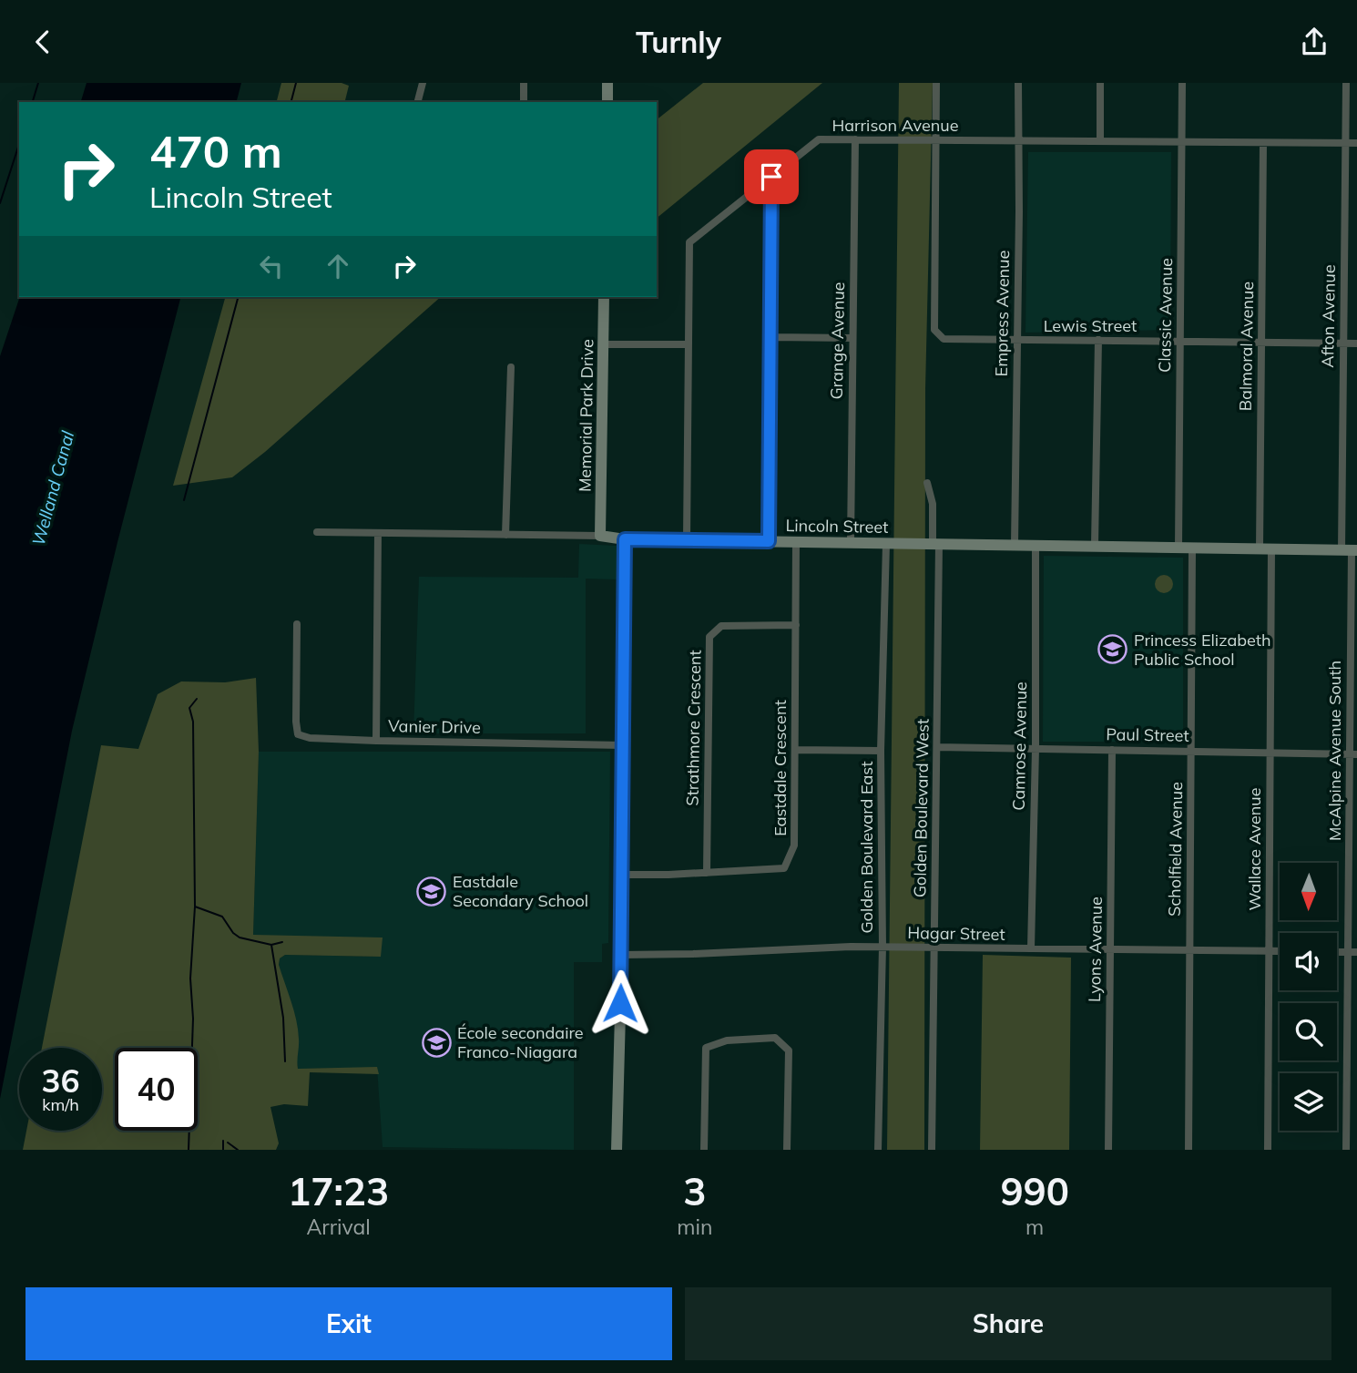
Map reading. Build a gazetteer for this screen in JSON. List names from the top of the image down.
{
  "streets": {
    "main road": ["Memorial Park Drive", "Lincoln Street"],
    "street": [
      "Harrison Avenue",
      "Empress Avenue",
      "Classic Avenue",
      "Afton Avenue",
      "Lewis Street",
      "Grange Avenue",
      "Balmoral Avenue",
      "Vanier Drive",
      "Strathmore Crescent",
      "Paul Street",
      "Camrose Avenue",
      "McAlpine Avenue South",
      "Eastdale Crescent",
      "Golden Boulevard West",
      "Golden Boulevard East",
      "Scholfield Avenue",
      "Wallace Avenue",
      "Hagar Street",
      "Lyons Avenue"
    ]
  },
  "crossings": [
    ["Harrison Avenue", "Empress Avenue"],
    ["Harrison Avenue", "Classic Avenue"],
    ["Harrison Avenue", "Afton Avenue"],
    ["Harrison Avenue", "Lewis Street"],
    ["Harrison Avenue", "Grange Avenue"],
    ["Harrison Avenue", "Balmoral Avenue"],
    ["Harrison Avenue", "Lincoln Street"],
    ["Empress Avenue", "Lewis Street"],
    ["Empress Avenue", "Lincoln Street"],
    ["Classic Avenue", "Lewis Street"],
    ["Classic Avenue", "Lincoln Street"],
    ["Afton Avenue", "Lewis Street"],
    ["Afton Avenue", "Lincoln Street"],
    ["Afton Avenue", "McAlpine Avenue South"],
    ["Lewis Street", "Balmoral Avenue"],
    ["Grange Avenue", "Lincoln Street"],
    ["Balmoral Avenue", "Lincoln Street"],
    ["Balmoral Avenue", "Wallace Avenue"],
    ["Memorial Park Drive", "Lincoln Street"],
    ["Lincoln Street", "Vanier Drive"],
    ["Lincoln Street", "Camrose Avenue"],
    ["Lincoln Street", "McAlpine Avenue South"],
    ["Lincoln Street", "Eastdale Crescent"],
    ["Lincoln Street", "Golden Boulevard West"],
    ["Lincoln Street", "Golden Boulevard East"],
    ["Lincoln Street", "Scholfield Avenue"],
    ["Lincoln Street", "Wallace Avenue"],
    ["Strathmore Crescent", "Eastdale Crescent"],
    ["Paul Street", "Camrose Avenue"],
    ["Paul Street", "McAlpine Avenue South"],
    ["Paul Street", "Golden Boulevard West"],
    ["Paul Street", "Scholfield Avenue"],
    ["Paul Street", "Wallace Avenue"],
    ["Paul Street", "Lyons Avenue"],
    ["Camrose Avenue", "Hagar Street"],
    ["Golden Boulevard West", "Hagar Street"],
    ["Golden Boulevard East", "Hagar Street"],
    ["Scholfield Avenue", "Hagar Street"],
    ["Wallace Avenue", "Hagar Street"],
    ["Hagar Street", "Lyons Avenue"]
  ],
  "water": ["Welland Canal"],
  "places": {
    "school or university": ["Princess Elizabeth Public School", "Eastdale Secondary School", "École secondaire Franco-Niagara"]
  },
  "north": "bottom",
  "page": {
    "header": "Turnly",
    "turn": ["470 m", "Lincoln Street"],
    "speed": "36 km/h",
    "limit": "40",
    "eta": [
      "17:23",
      "Arrival",
      "3",
      "min",
      "990",
      "m"
    ],
    "buttons": ["Exit", "Share"]
  }
}
